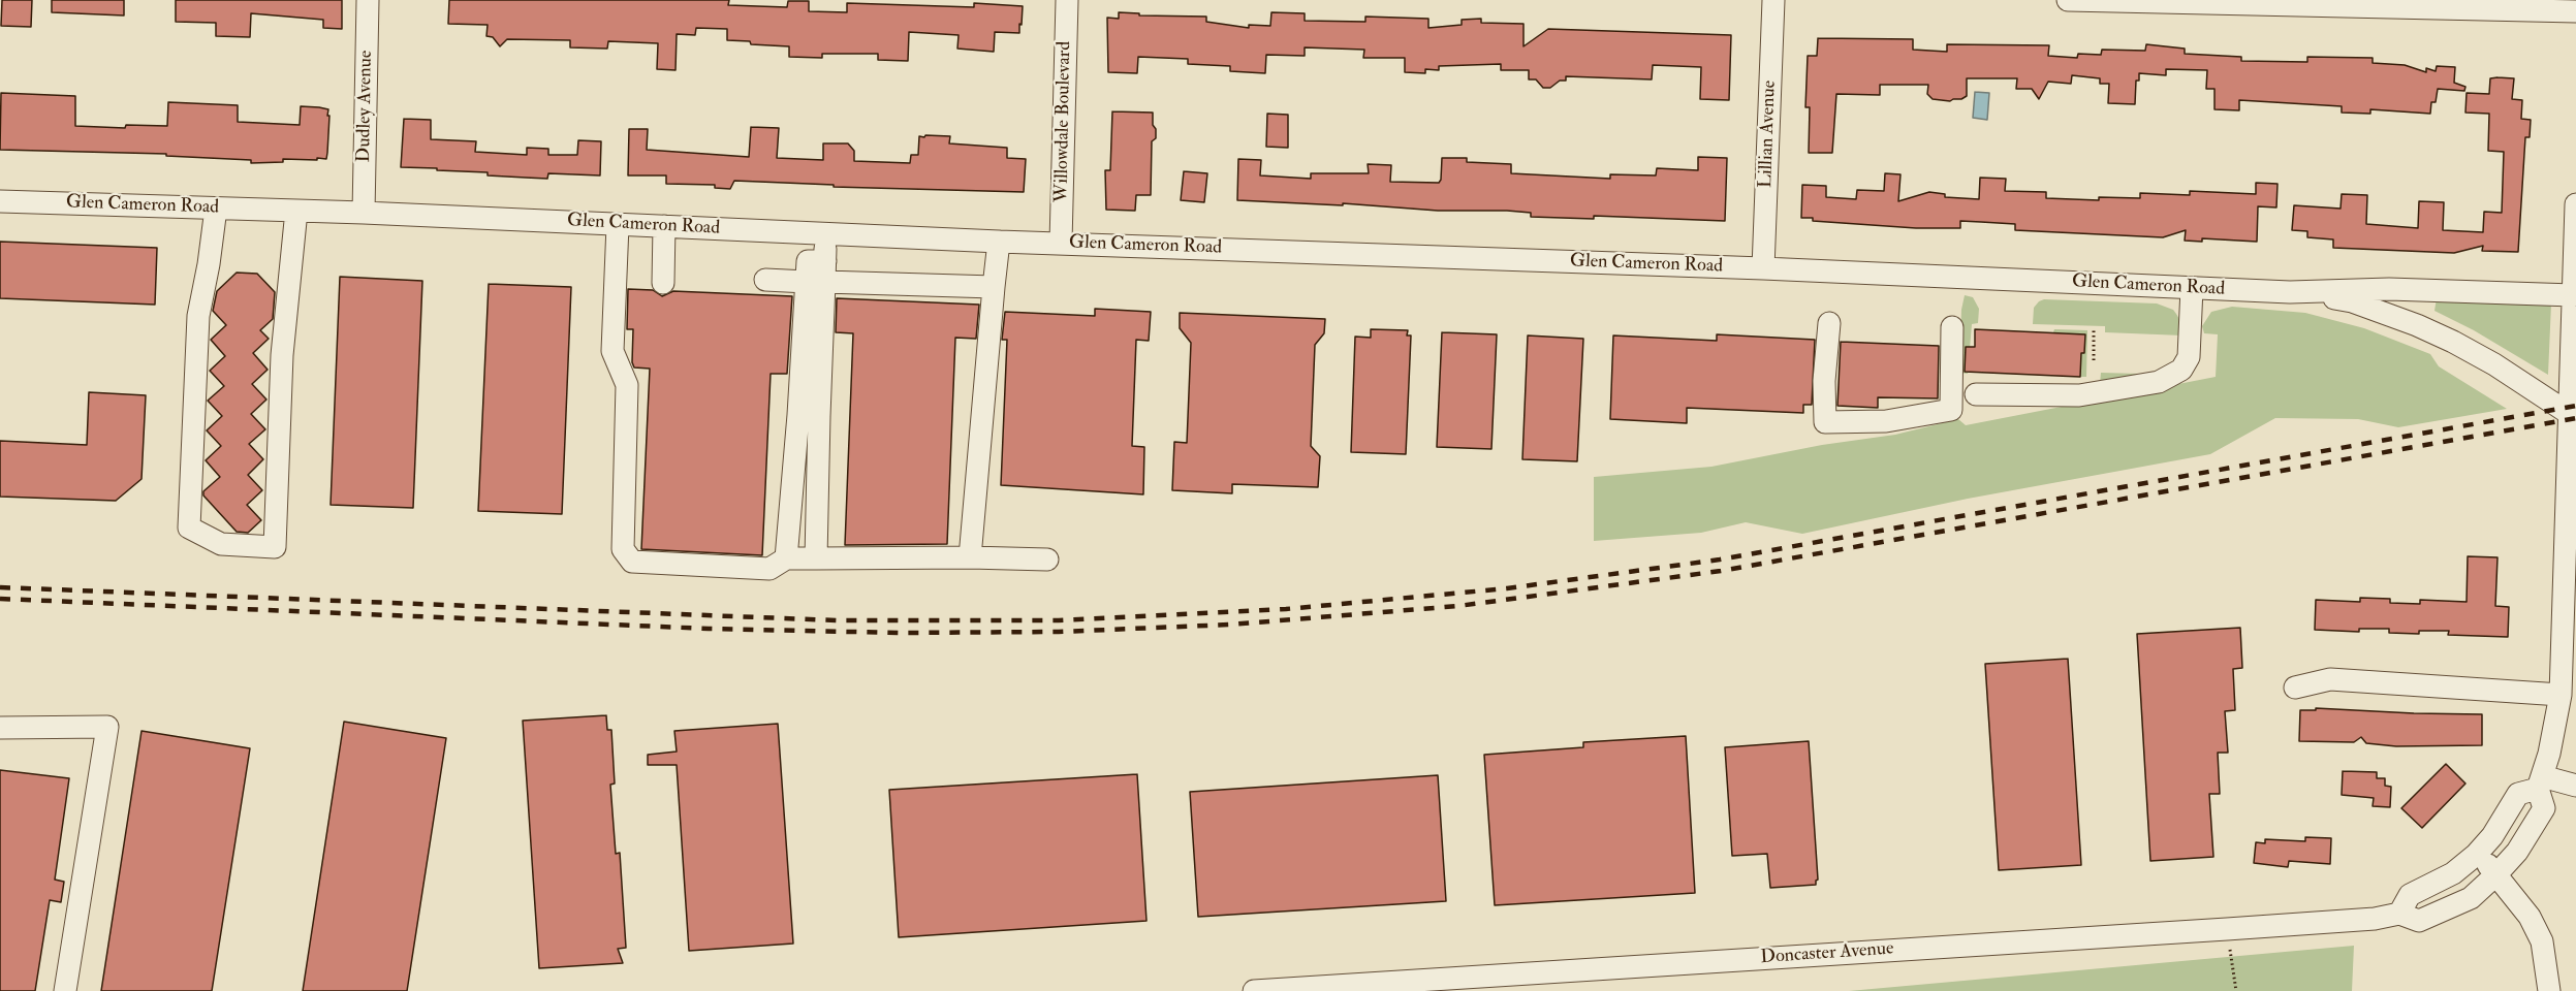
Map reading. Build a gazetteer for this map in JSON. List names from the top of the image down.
{
  "streets": {
    "street": [
      "Dudley Avenue",
      "Willowdale Boulevard",
      "Lillian Avenue",
      "Glen Cameron Road",
      "Doncaster Avenue"
    ]
  },
  "crossings": [
    ["Dudley Avenue", "Glen Cameron Road"],
    ["Willowdale Boulevard", "Glen Cameron Road"],
    ["Lillian Avenue", "Glen Cameron Road"]
  ]
}
